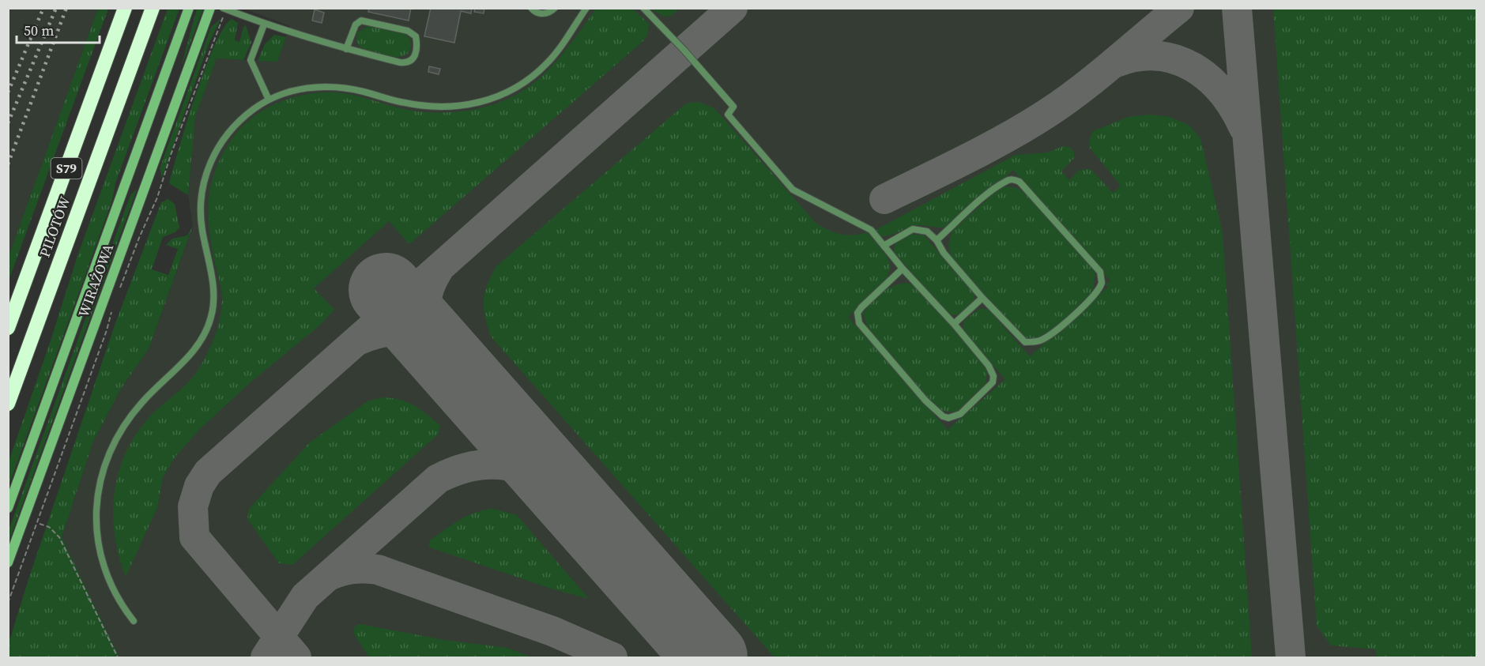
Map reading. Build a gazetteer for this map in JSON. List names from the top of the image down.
{
  "streets": {
    "highway": ["S79", "PILOTÓW"],
    "main road": ["WIRAŻOWA"]
  },
  "scale_bar": "50 m"
}
